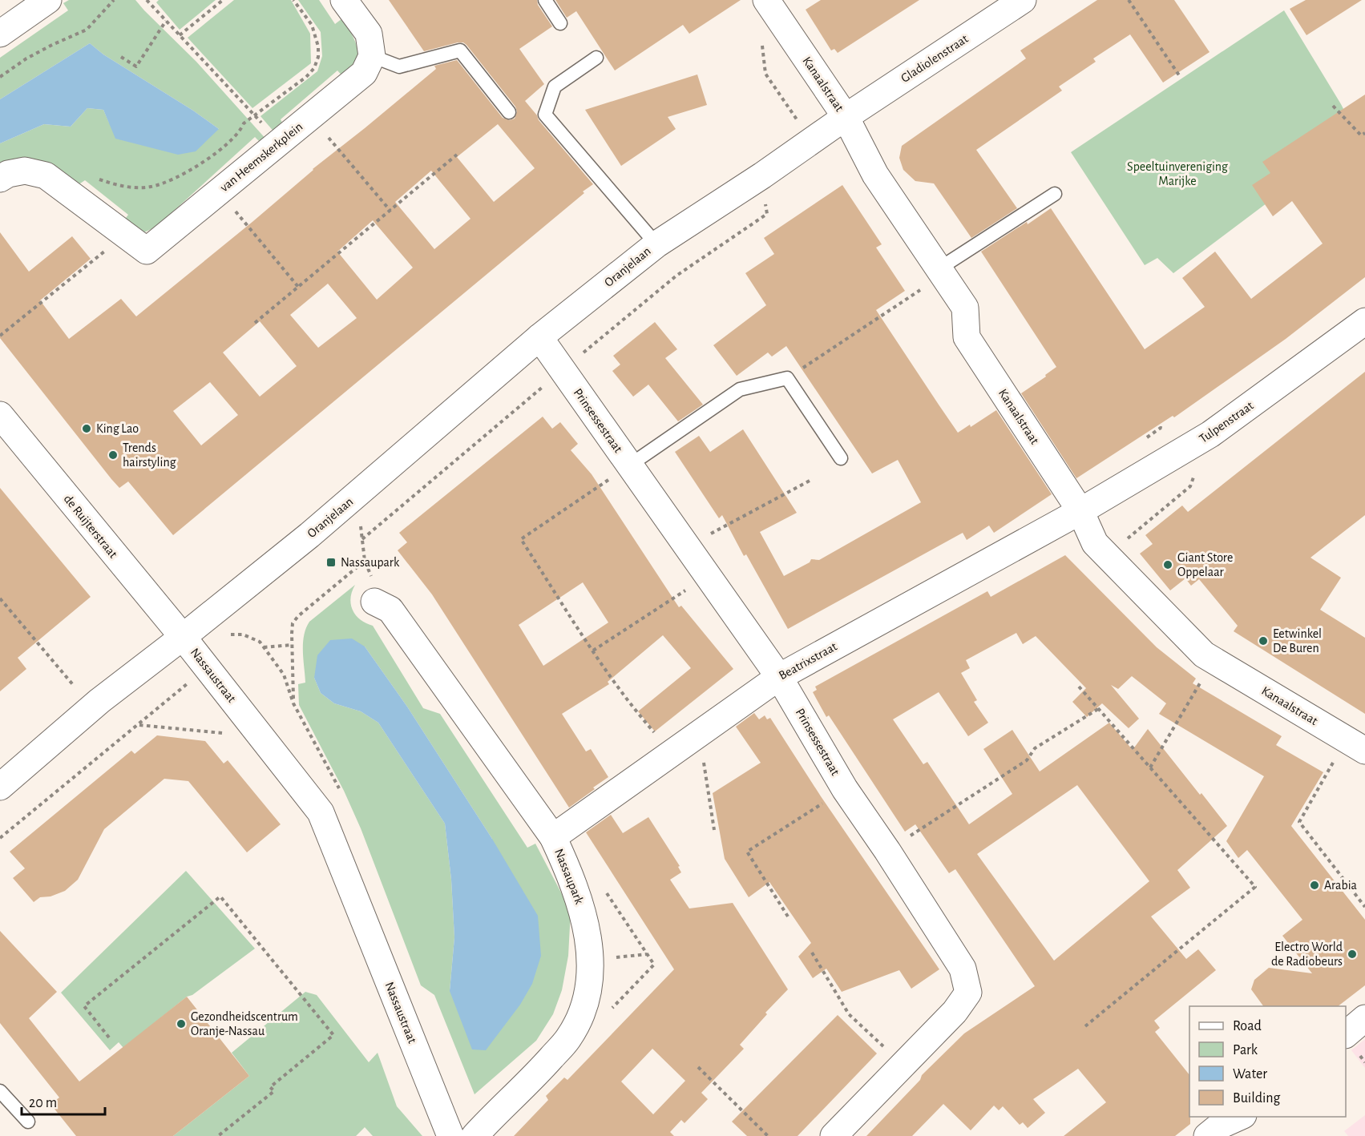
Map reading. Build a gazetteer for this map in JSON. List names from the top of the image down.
{
  "streets": {
    "street": [
      "Gladiolenstraat",
      "Kanaalstraat",
      "van Heemskerkplein",
      "Oranjelaan",
      "Prinsessestraat",
      "Tulpenstraat",
      "de Ruijterstraat",
      "Beatrixstraat",
      "Nassaustraat",
      "Nassaupark"
    ]
  },
  "crossings": [
    ["Gladiolenstraat", "Kanaalstraat"],
    ["Gladiolenstraat", "Oranjelaan"],
    ["Kanaalstraat", "Oranjelaan"],
    ["Kanaalstraat", "Tulpenstraat"],
    ["Kanaalstraat", "Beatrixstraat"],
    ["Oranjelaan", "Prinsessestraat"],
    ["Oranjelaan", "de Ruijterstraat"],
    ["Oranjelaan", "Nassaustraat"],
    ["Prinsessestraat", "Beatrixstraat"],
    ["Tulpenstraat", "Beatrixstraat"],
    ["de Ruijterstraat", "Nassaustraat"],
    ["Beatrixstraat", "Nassaupark"]
  ],
  "parks": ["Speeltuinvereniging Marijke"],
  "places": {
    "other": [
      "King Lao",
      "Trends hairstyling",
      "Giant Store Oppelaar",
      "Eetwinkel De Buren",
      "Arabia",
      "Electro World de Radiobeurs",
      "Gezondheidscentrum Oranje-Nassau"
    ],
    "transit": ["Nassaupark"]
  },
  "legend": [
    "Road",
    "Park",
    "Water",
    "Building"
  ],
  "scale_bar": "20 m"
}
